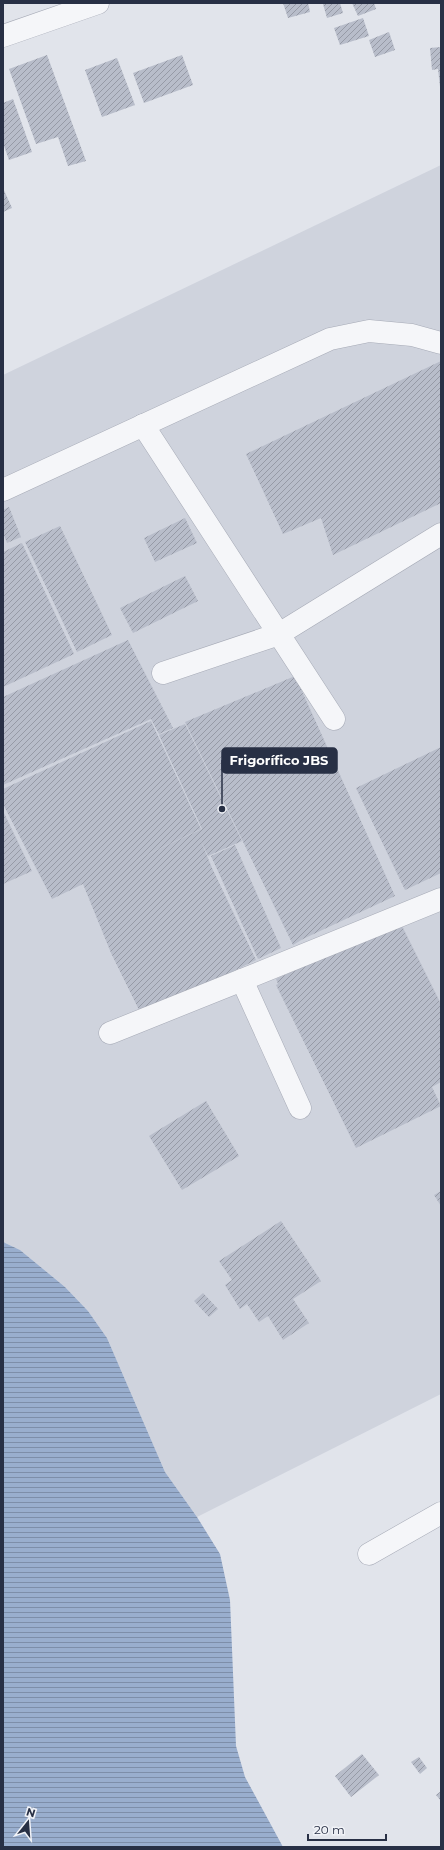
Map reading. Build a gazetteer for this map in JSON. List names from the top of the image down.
{
  "places": ["Frigorífico JBS"],
  "scale_bar": "20 m",
  "north": "top"
}
